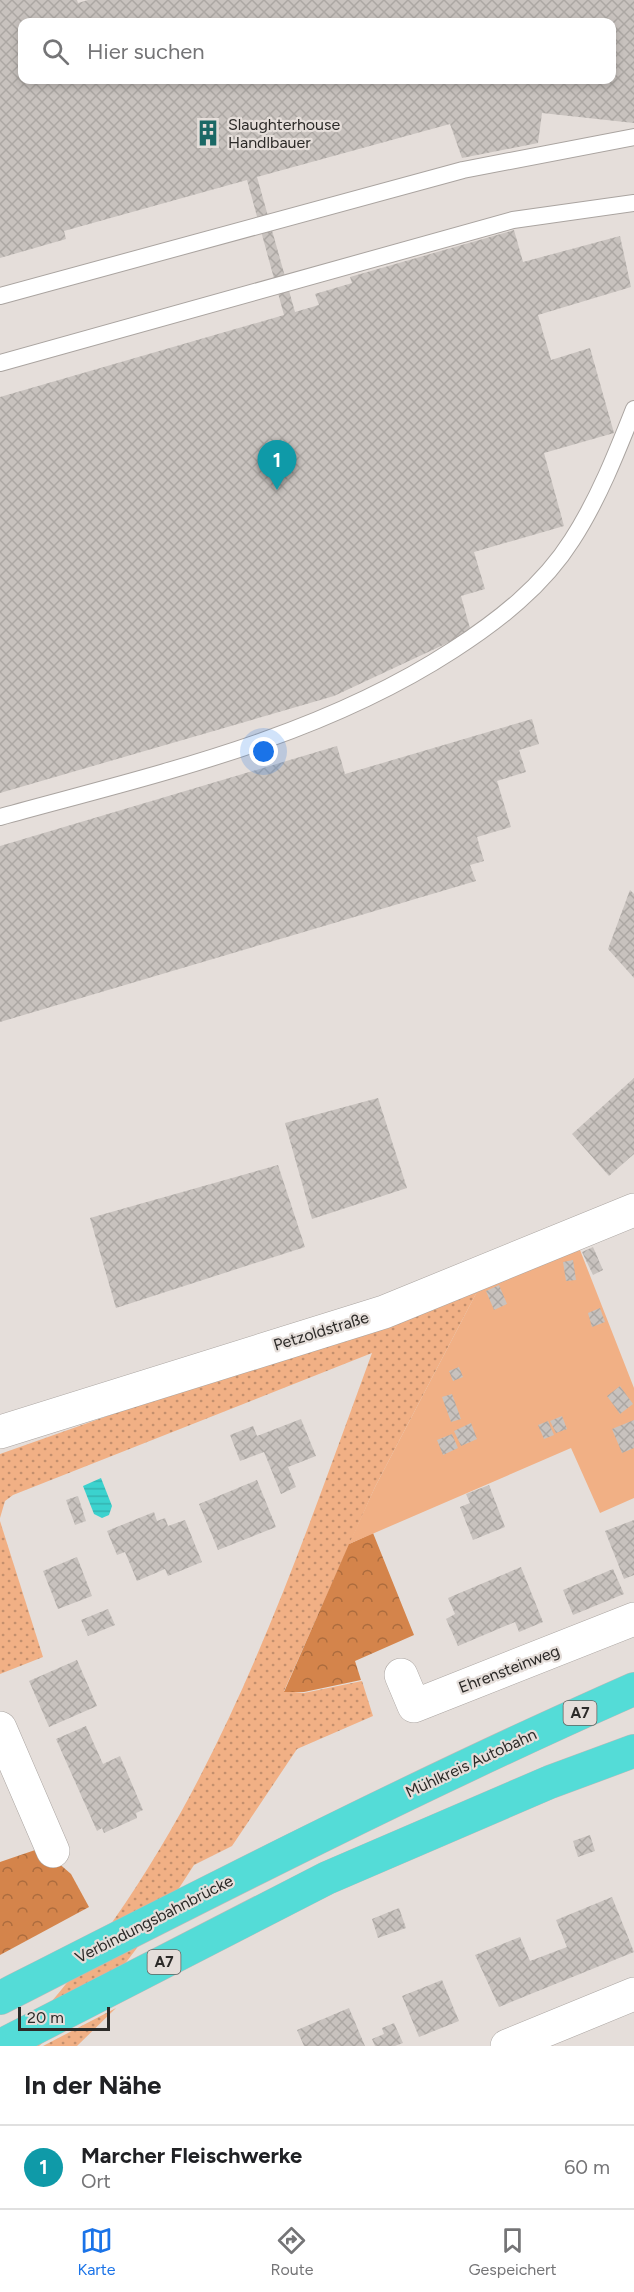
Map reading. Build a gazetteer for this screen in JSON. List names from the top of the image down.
{
  "streets": {
    "highway": ["A7", "Mühlkreis Autobahn", "Verbindungsbahnbrücke"],
    "street": ["Petzoldstraße", "Ehrensteinweg"]
  },
  "crossings": [
    ["Mühlkreis Autobahn", "Verbindungsbahnbrücke"]
  ],
  "places": {
    "building": ["Slaughterhouse Handlbauer"]
  },
  "scale_bar": "20 m",
  "page": {
    "search": "Hier suchen",
    "pins": "1",
    "scale": "20 m",
    "heading": "In der Nähe",
    "list": [
      {
        "mark": "1",
        "name": "Marcher Fleischwerke",
        "note": "Ort",
        "value": "60 m"
      }
    ],
    "nav": ["Karte", "Route", "Gespeichert"]
  }
}
